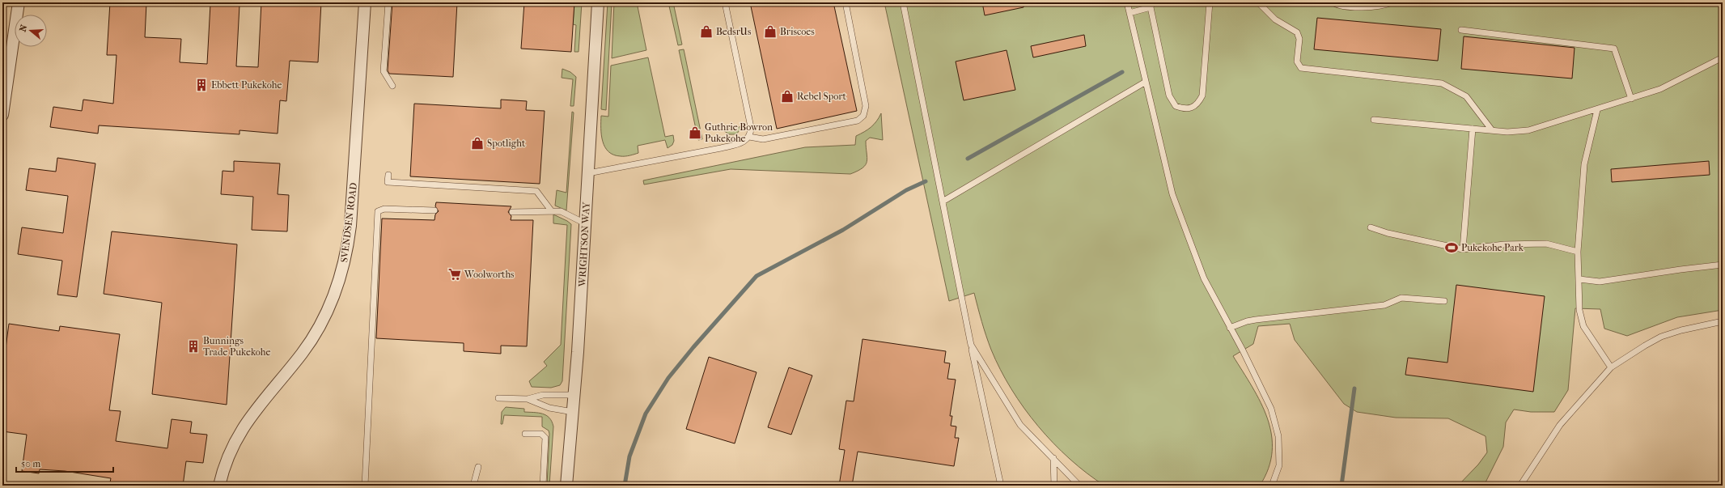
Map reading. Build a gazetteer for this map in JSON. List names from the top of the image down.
{
  "streets": {
    "street": ["SVENDSEN ROAD", "WRIGHTSON WAY"]
  },
  "places": {
    "shop": [
      "BedsrUs",
      "Briscoes",
      "Rebel Sport",
      "Guthrie Bowron Pukekohe",
      "Spotlight"
    ],
    "building": ["Ebbett Pukekohe", "Bunnings Trade Pukekohe"],
    "sports": ["Pukekohe Park"],
    "supermarket": ["Woolworths"]
  },
  "scale_bar": "50 m",
  "north": "left"
}
